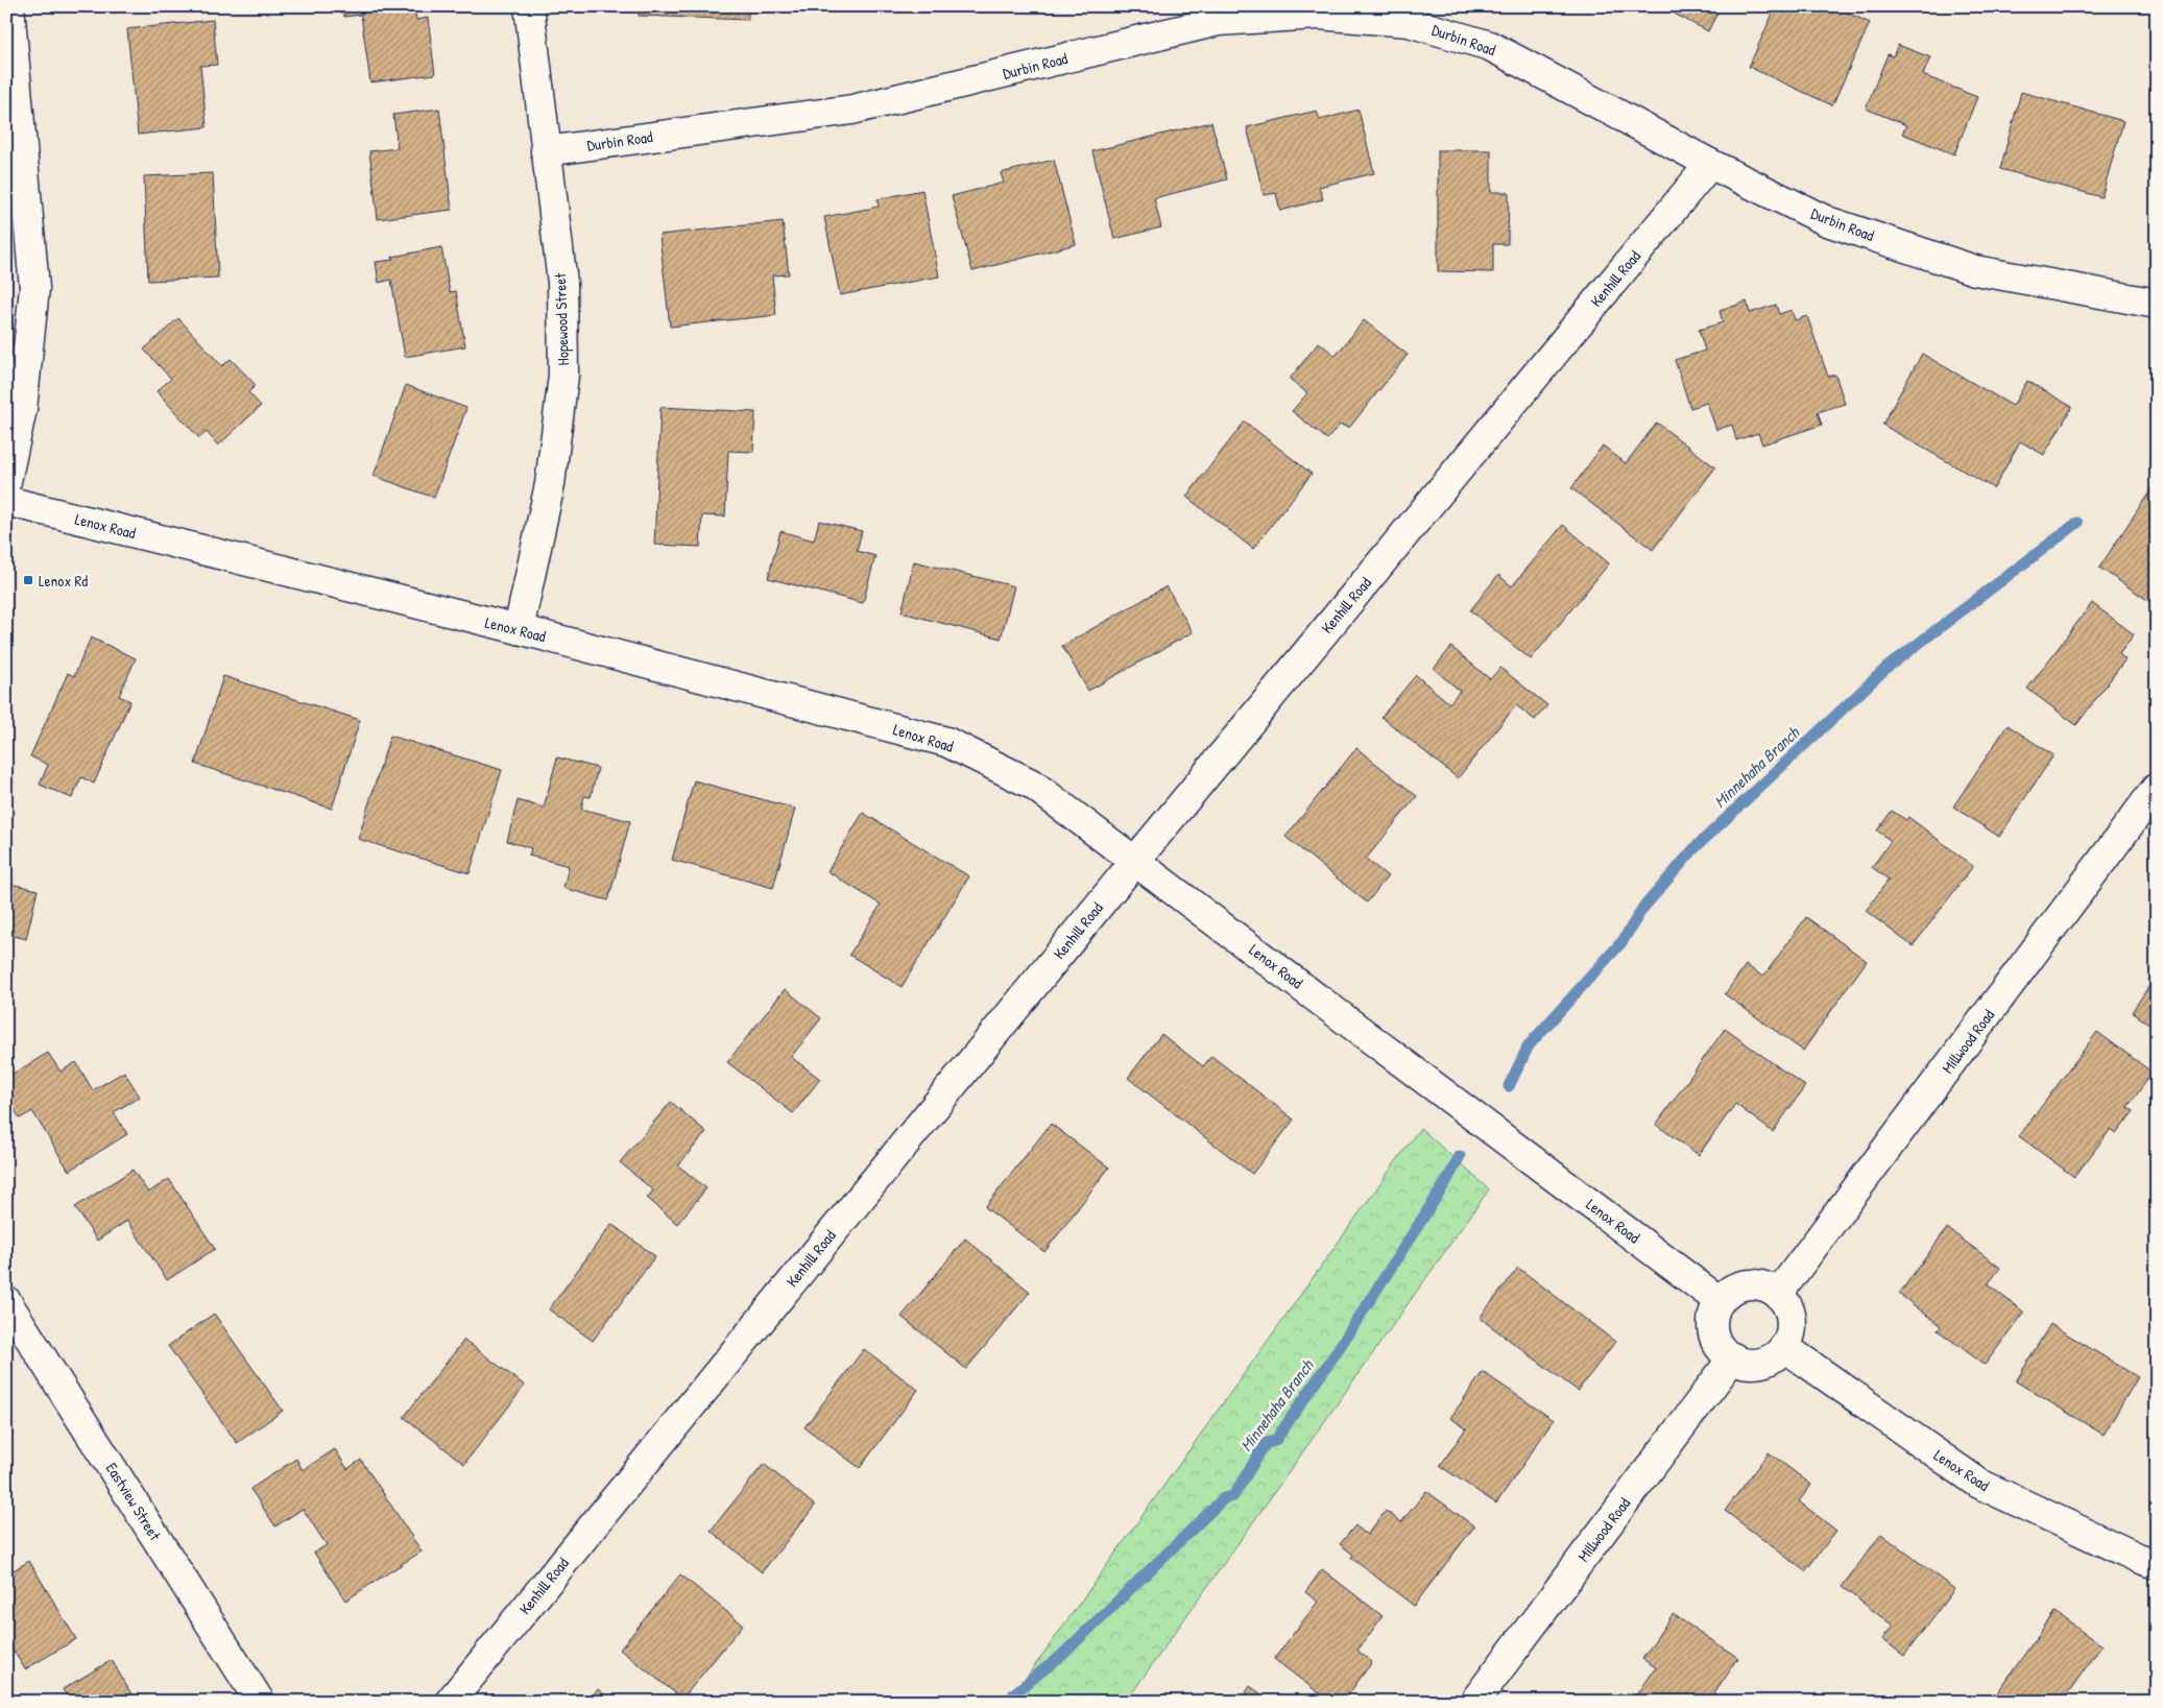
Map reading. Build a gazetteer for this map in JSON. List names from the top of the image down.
{
  "streets": {
    "street": [
      "Durbin Road",
      "Kenhill Road",
      "Hopewood Street",
      "Lenox Road",
      "Millwood Road",
      "Eastview Street"
    ]
  },
  "crossings": [
    ["Durbin Road", "Kenhill Road"],
    ["Durbin Road", "Hopewood Street"],
    ["Kenhill Road", "Lenox Road"],
    ["Hopewood Street", "Lenox Road"],
    ["Lenox Road", "Millwood Road"]
  ],
  "water": ["Minnehaha Branch"],
  "places": {
    "transit": ["Lenox Rd"]
  }
}
